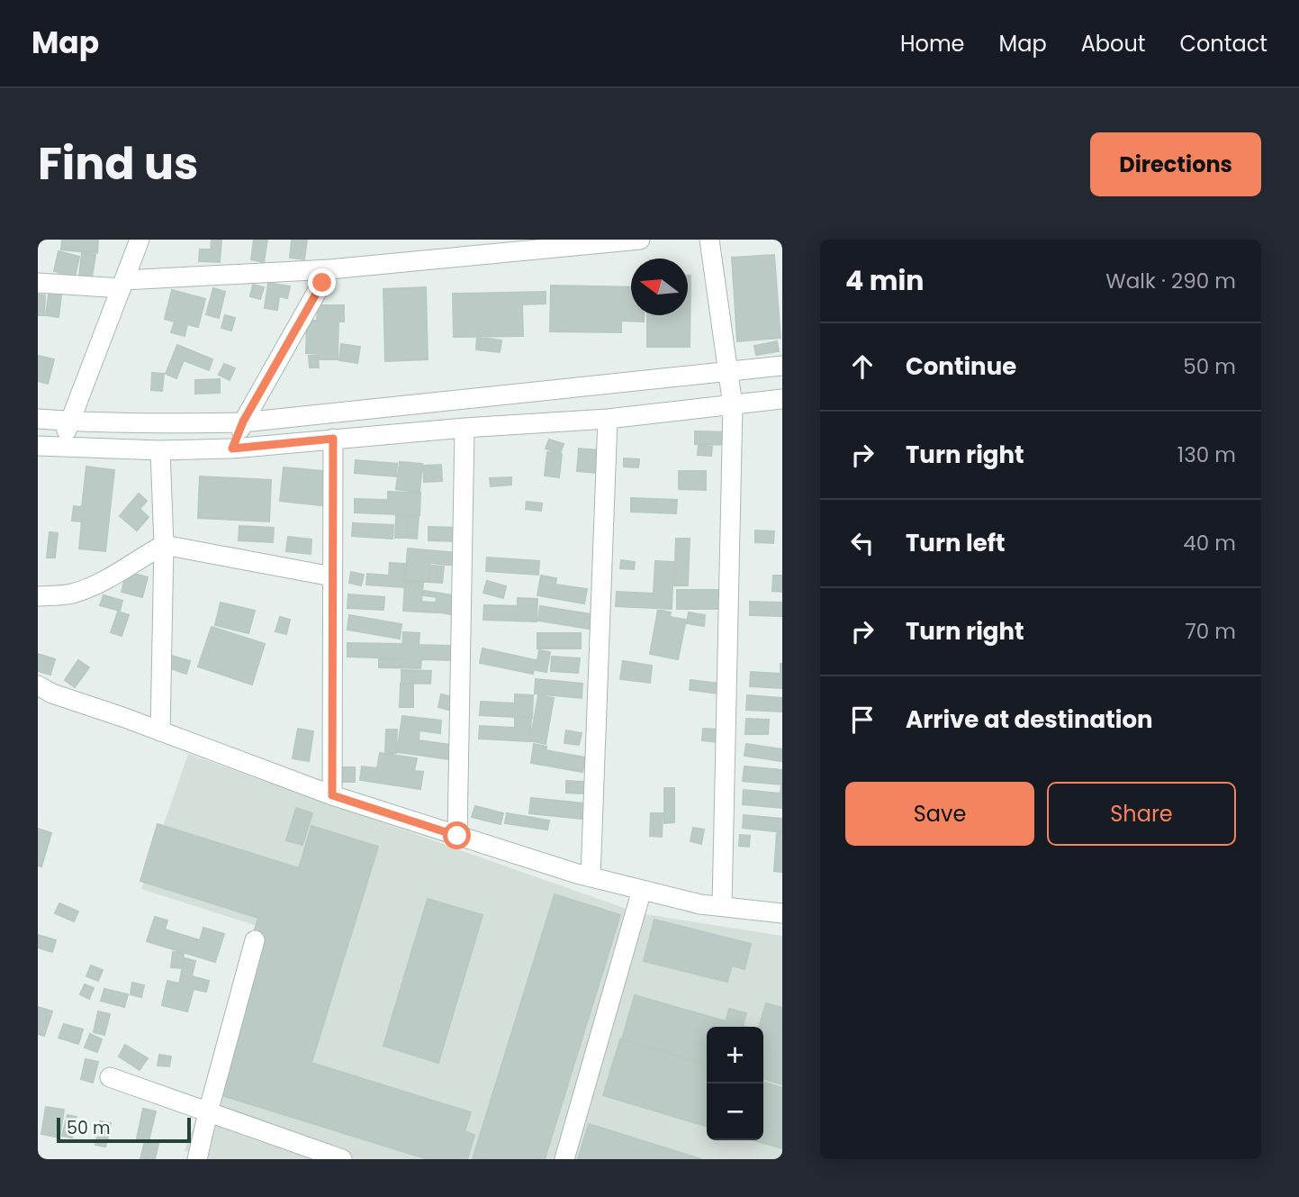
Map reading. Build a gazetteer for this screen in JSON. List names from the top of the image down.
{
  "scale_bar": "50 m",
  "north": "left",
  "page": {
    "header": "Map",
    "nav": [
      "Home",
      "Map",
      "About",
      "Contact"
    ],
    "title": "Find us",
    "buttons": [
      "Directions",
      ["Save", "Share"]
    ],
    "heading": ["4 min", "Walk · 290 m"],
    "list": [
      ["Continue", "50 m"],
      ["Turn right", "130 m"],
      ["Turn left", "40 m"],
      ["Turn right", "70 m"],
      "Arrive at destination"
    ],
    "map_buttons": ["+", "−"],
    "scale": "50 m"
  }
}
